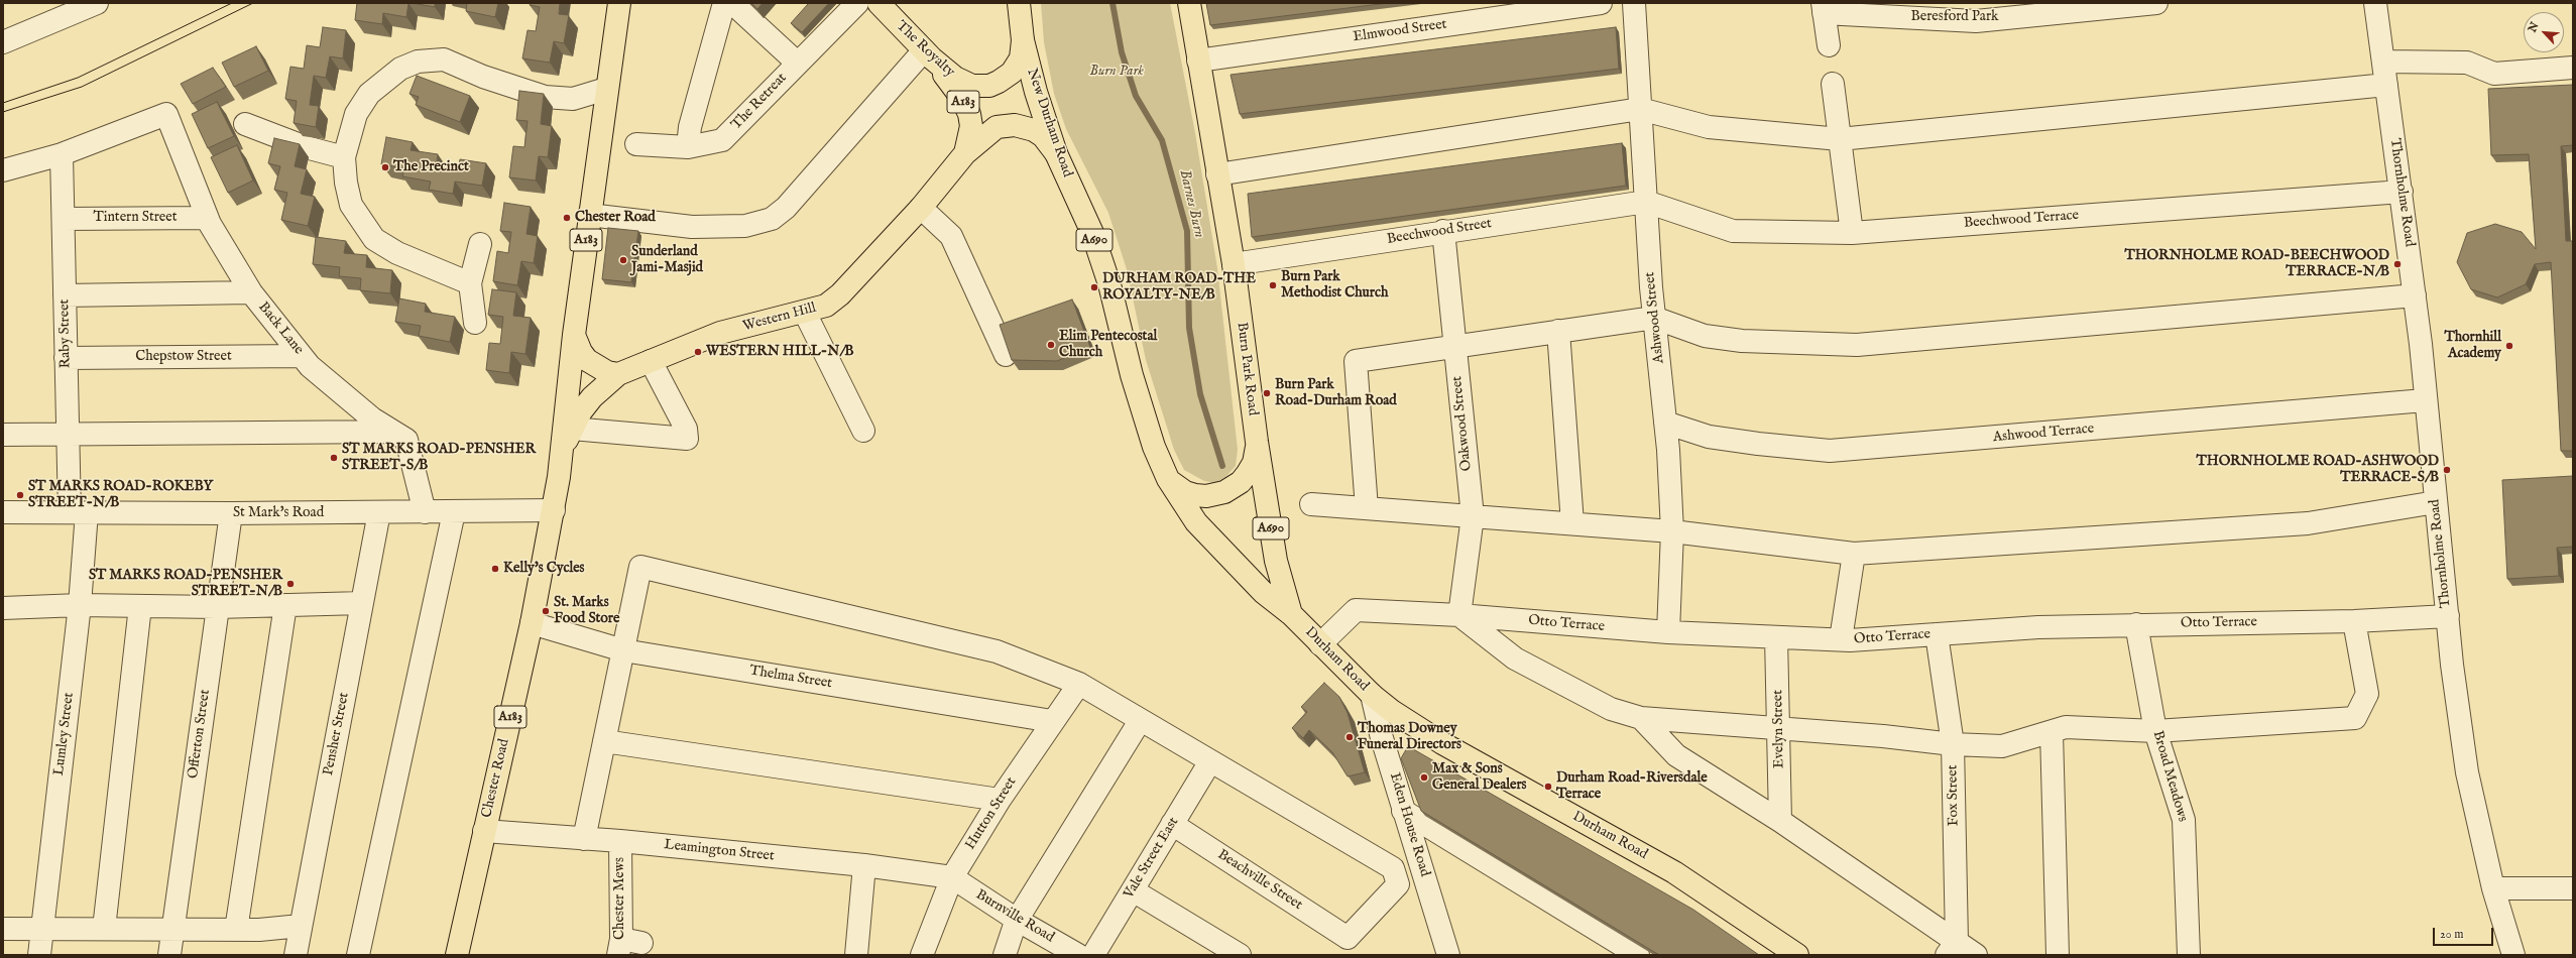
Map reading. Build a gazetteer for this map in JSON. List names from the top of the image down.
{
  "streets": {
    "main road": [
      "The Royalty",
      "A183",
      "New Durham Road",
      "A690",
      "Western Hill",
      "Burn Park Road",
      "Durham Road",
      "Chester Road"
    ],
    "street": [
      "Beresford Park",
      "Elmwood Street",
      "The Retreat",
      "Thornholme Road",
      "Tintern Street",
      "Beechwood Terrace",
      "Beechwood Street",
      "Ashwood Street",
      "Back Lane",
      "Raby Street",
      "Chepstow Street",
      "Oakwood Street",
      "Ashwood Terrace",
      "St Mark's Road",
      "Otto Terrace",
      "Thelma Street",
      "Evelyn Street",
      "Lumley Street",
      "Offerton Street",
      "Pensher Street",
      "Broad Meadows",
      "Fox Street",
      "Hutton Street",
      "Eden House Road",
      "Leamington Street",
      "Vale Street East",
      "Beachville Street",
      "Chester Mews",
      "Burnville Road"
    ]
  },
  "crossings": [
    ["Elmwood Street", "Burn Park Road"],
    ["The Royalty", "A183"],
    ["The Royalty", "New Durham Road"],
    ["A183", "Western Hill"],
    ["New Durham Road", "A690"],
    ["New Durham Road", "Western Hill"],
    ["New Durham Road", "Burn Park Road"],
    ["New Durham Road", "Durham Road"],
    ["Thornholme Road", "Beechwood Terrace"],
    ["Thornholme Road", "Ashwood Terrace"],
    ["Thornholme Road", "Otto Terrace"],
    ["Tintern Street", "Back Lane"],
    ["Tintern Street", "Raby Street"],
    ["Beechwood Terrace", "Beechwood Street"],
    ["Beechwood Terrace", "Ashwood Street"],
    ["Beechwood Street", "Ashwood Street"],
    ["Beechwood Street", "Burn Park Road"],
    ["Beechwood Street", "Oakwood Street"],
    ["A690", "Burn Park Road"],
    ["Western Hill", "Chester Road"],
    ["Ashwood Street", "Ashwood Terrace"],
    ["Ashwood Street", "Otto Terrace"],
    ["Back Lane", "Raby Street"],
    ["Back Lane", "Chepstow Street"],
    ["Back Lane", "St Mark's Road"],
    ["Raby Street", "Chepstow Street"],
    ["Raby Street", "St Mark's Road"],
    ["Raby Street", "Lumley Street"],
    ["Burn Park Road", "Durham Road"],
    ["Oakwood Street", "Otto Terrace"],
    ["St Mark's Road", "Lumley Street"],
    ["St Mark's Road", "Offerton Street"],
    ["St Mark's Road", "Pensher Street"],
    ["St Mark's Road", "Chester Road"],
    ["Otto Terrace", "Durham Road"],
    ["Otto Terrace", "Evelyn Street"],
    ["Otto Terrace", "Broad Meadows"],
    ["Otto Terrace", "Fox Street"],
    ["Durham Road", "Eden House Road"],
    ["Thelma Street", "Chester Road"],
    ["Thelma Street", "Hutton Street"],
    ["Chester Road", "Leamington Street"],
    ["Hutton Street", "Leamington Street"],
    ["Hutton Street", "Burnville Road"],
    ["Leamington Street", "Chester Mews"],
    ["Leamington Street", "Burnville Road"],
    ["Vale Street East", "Beachville Street"]
  ],
  "water": ["Barnes Burn"],
  "parks": ["Burn Park"],
  "places": [
    "The Precinct",
    "Chester Road",
    "Sunderland Jami-Masjid",
    "THORNHOLME ROAD-BEECHWOOD TERRACE-N/B",
    "Burn Park Methodist Church",
    "DURHAM ROAD-THE ROYALTY-NE/B",
    "Elim Pentecostal Church",
    "Thornhill Academy",
    "WESTERN HILL-N/B",
    "Burn Park Road-Durham Road",
    "ST MARKS ROAD-PENSHER STREET-S/B",
    "THORNHOLME ROAD-ASHWOOD TERRACE-S/B",
    "ST MARKS ROAD-ROKEBY STREET-N/B",
    "Kelly's Cycles",
    "ST MARKS ROAD-PENSHER STREET-N/B",
    "St. Marks Food Store",
    "Thomas Downey Funeral Directors",
    "Max & Sons General Dealers",
    "Durham Road-Riversdale Terrace"
  ],
  "scale_bar": "20 m",
  "north": "top left"
}
